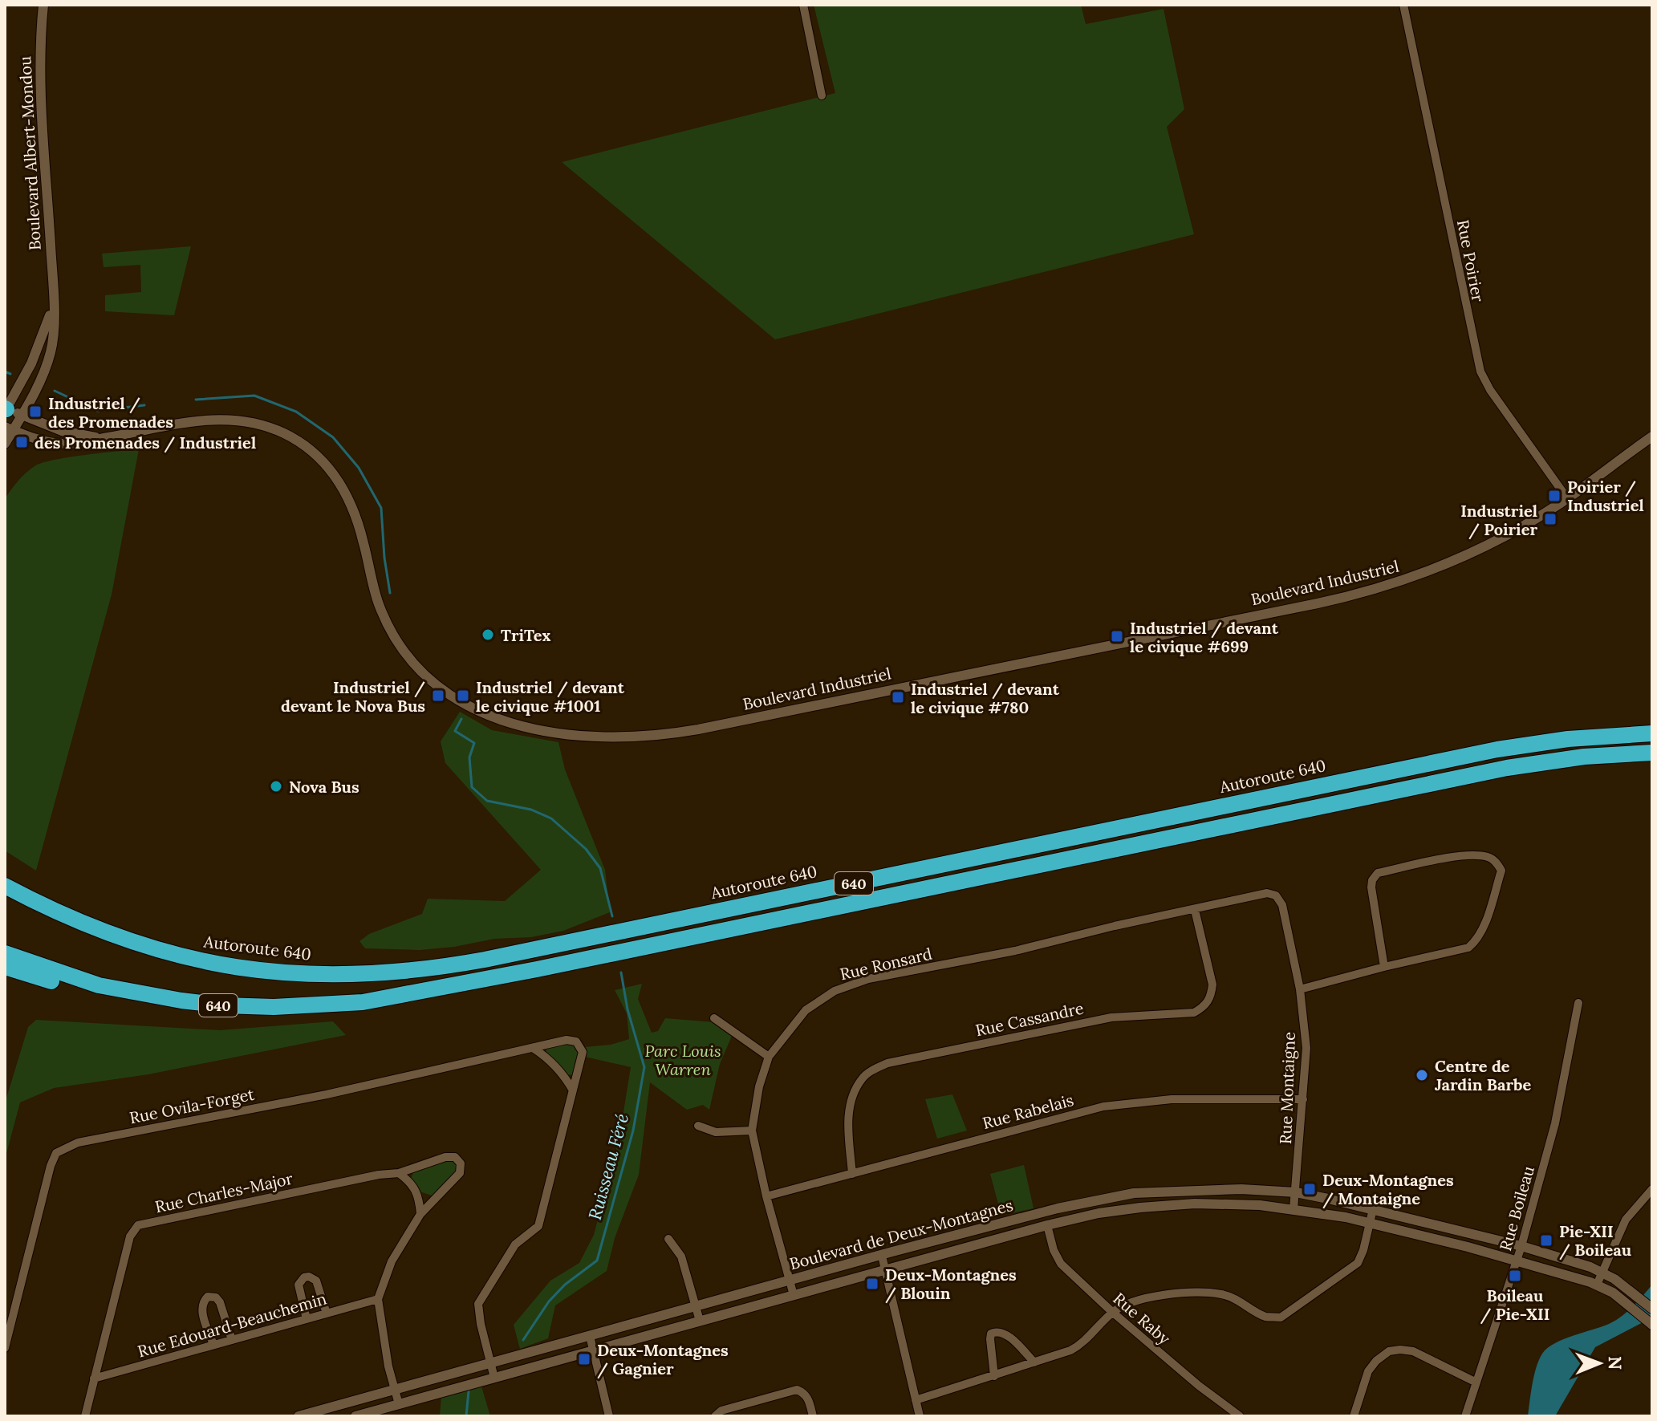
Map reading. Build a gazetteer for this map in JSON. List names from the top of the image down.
{
  "streets": {
    "highway": ["Autoroute 640", "640"],
    "street": [
      "Boulevard Albert-Mondou",
      "Rue Poirier",
      "Boulevard Industriel",
      "Rue Ronsard",
      "Rue Cassandre",
      "Rue Montaigne",
      "Rue Ovila-Forget",
      "Rue Rabelais",
      "Rue Charles-Major",
      "Rue Boileau",
      "Boulevard de Deux-Montagnes",
      "Rue Raby",
      "Rue Edouard-Beauchemin"
    ]
  },
  "crossings": [
    ["Boulevard Albert-Mondou", "Boulevard Industriel"],
    ["Rue Poirier", "Boulevard Industriel"],
    ["Rue Ronsard", "Rue Cassandre"],
    ["Rue Ronsard", "Rue Montaigne"],
    ["Rue Ronsard", "Rue Rabelais"],
    ["Rue Ronsard", "Boulevard de Deux-Montagnes"],
    ["Rue Cassandre", "Rue Rabelais"],
    ["Rue Montaigne", "Rue Rabelais"],
    ["Rue Montaigne", "Boulevard de Deux-Montagnes"],
    ["Rue Ovila-Forget", "Boulevard de Deux-Montagnes"],
    ["Rue Charles-Major", "Boulevard de Deux-Montagnes"],
    ["Rue Charles-Major", "Rue Edouard-Beauchemin"],
    ["Rue Boileau", "Boulevard de Deux-Montagnes"],
    ["Boulevard de Deux-Montagnes", "Rue Raby"]
  ],
  "water": ["Ruisseau Féré"],
  "parks": ["Parc Louis Warren"],
  "places": {
    "transit": [
      "Industriel / des Promenades",
      "des Promenades / Industriel",
      "Poirier / Industriel",
      "Industriel / Poirier",
      "Industriel / devant le civique #699",
      "Industriel / devant le Nova Bus",
      "Industriel / devant le civique #1001",
      "Industriel / devant le civique #780",
      "Deux-Montagnes / Montaigne",
      "Pie-XII / Boileau",
      "Boileau / Pie-XII",
      "Deux-Montagnes / Blouin",
      "Deux-Montagnes / Gagnier"
    ],
    "other": ["TriTex", "Nova Bus", "Centre de Jardin Barbe"]
  },
  "north": "right"
}
